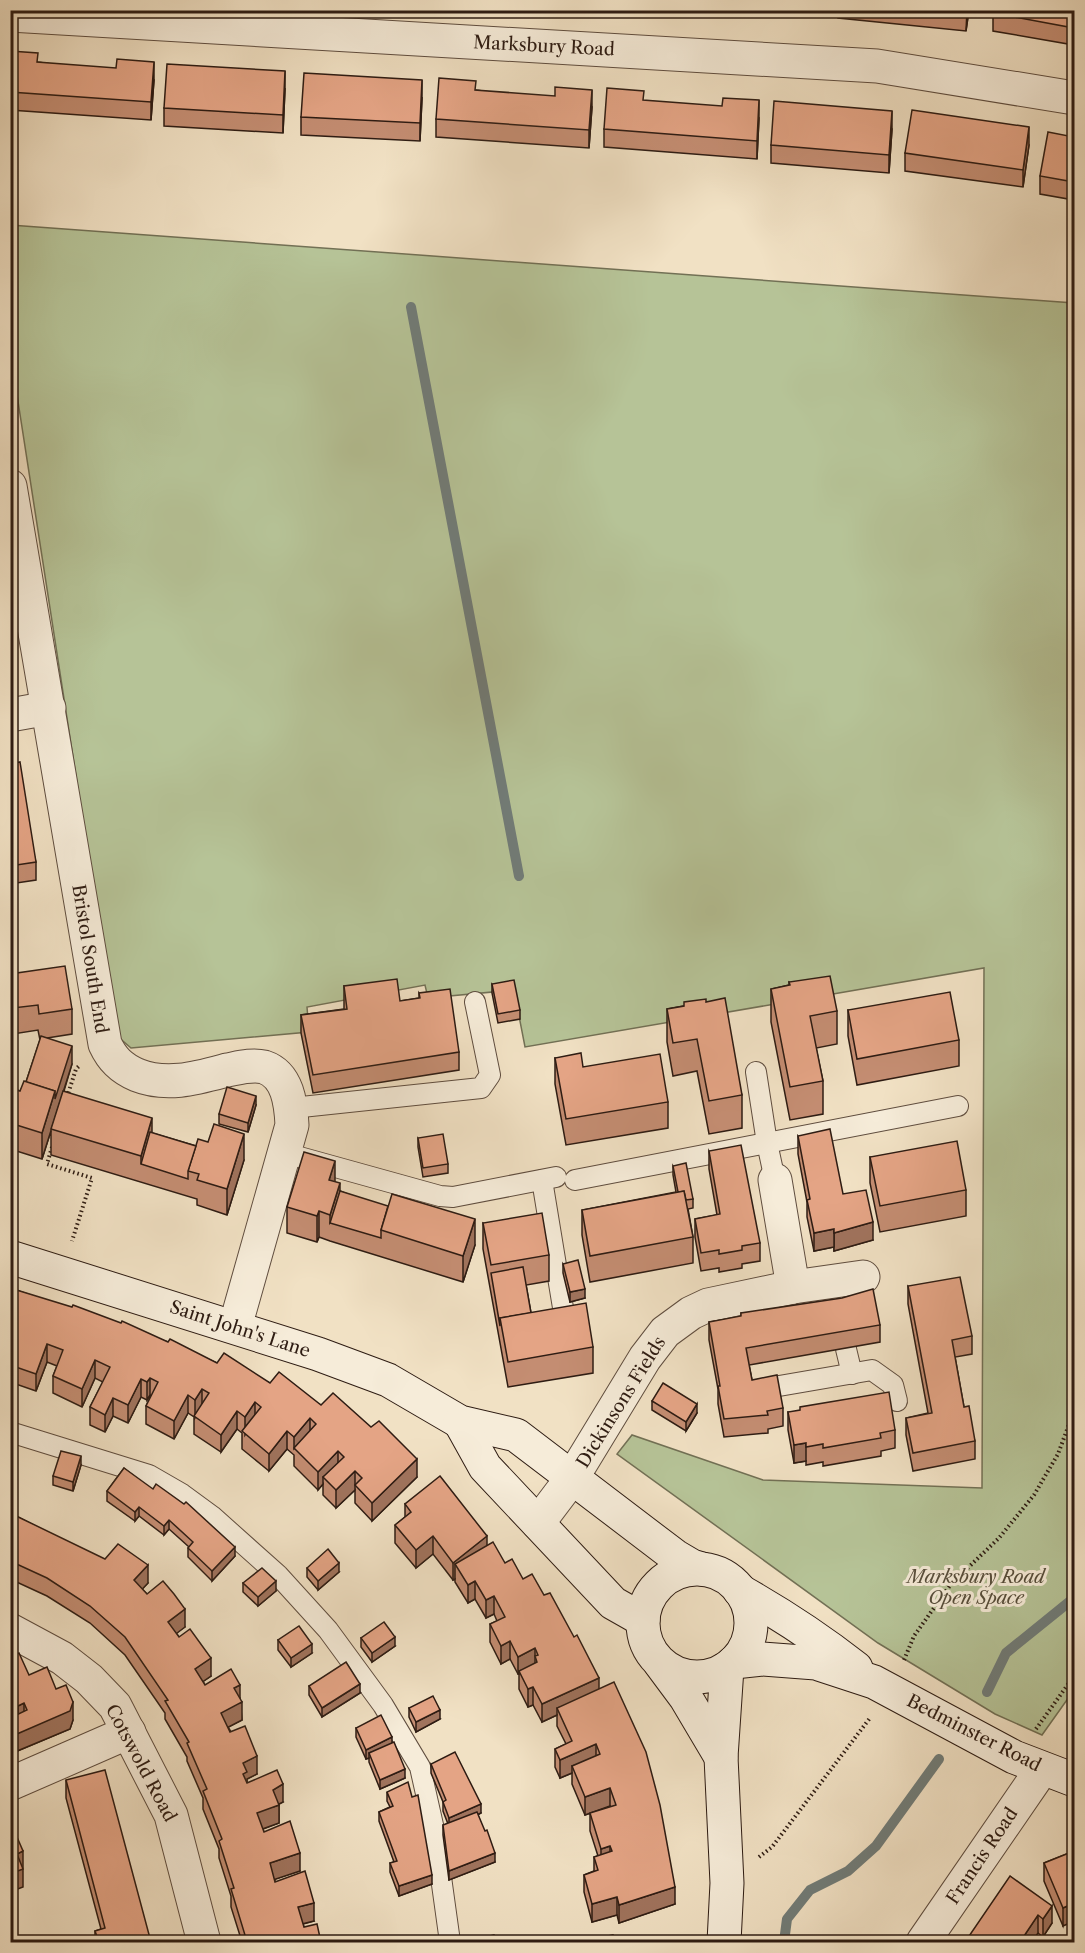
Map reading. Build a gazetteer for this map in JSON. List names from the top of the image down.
{
  "streets": {
    "street": [
      "Marksbury Road",
      "Bristol South End",
      "Saint John's Lane",
      "Dickinsons Fields",
      "Bedminster Road",
      "Cotswold Road",
      "Francis Road"
    ]
  },
  "crossings": [
    ["Bristol South End", "Saint John's Lane"],
    ["Saint John's Lane", "Dickinsons Fields"],
    ["Saint John's Lane", "Bedminster Road"],
    ["Bedminster Road", "Francis Road"]
  ],
  "parks": ["Marksbury Road Open Space"]
}
